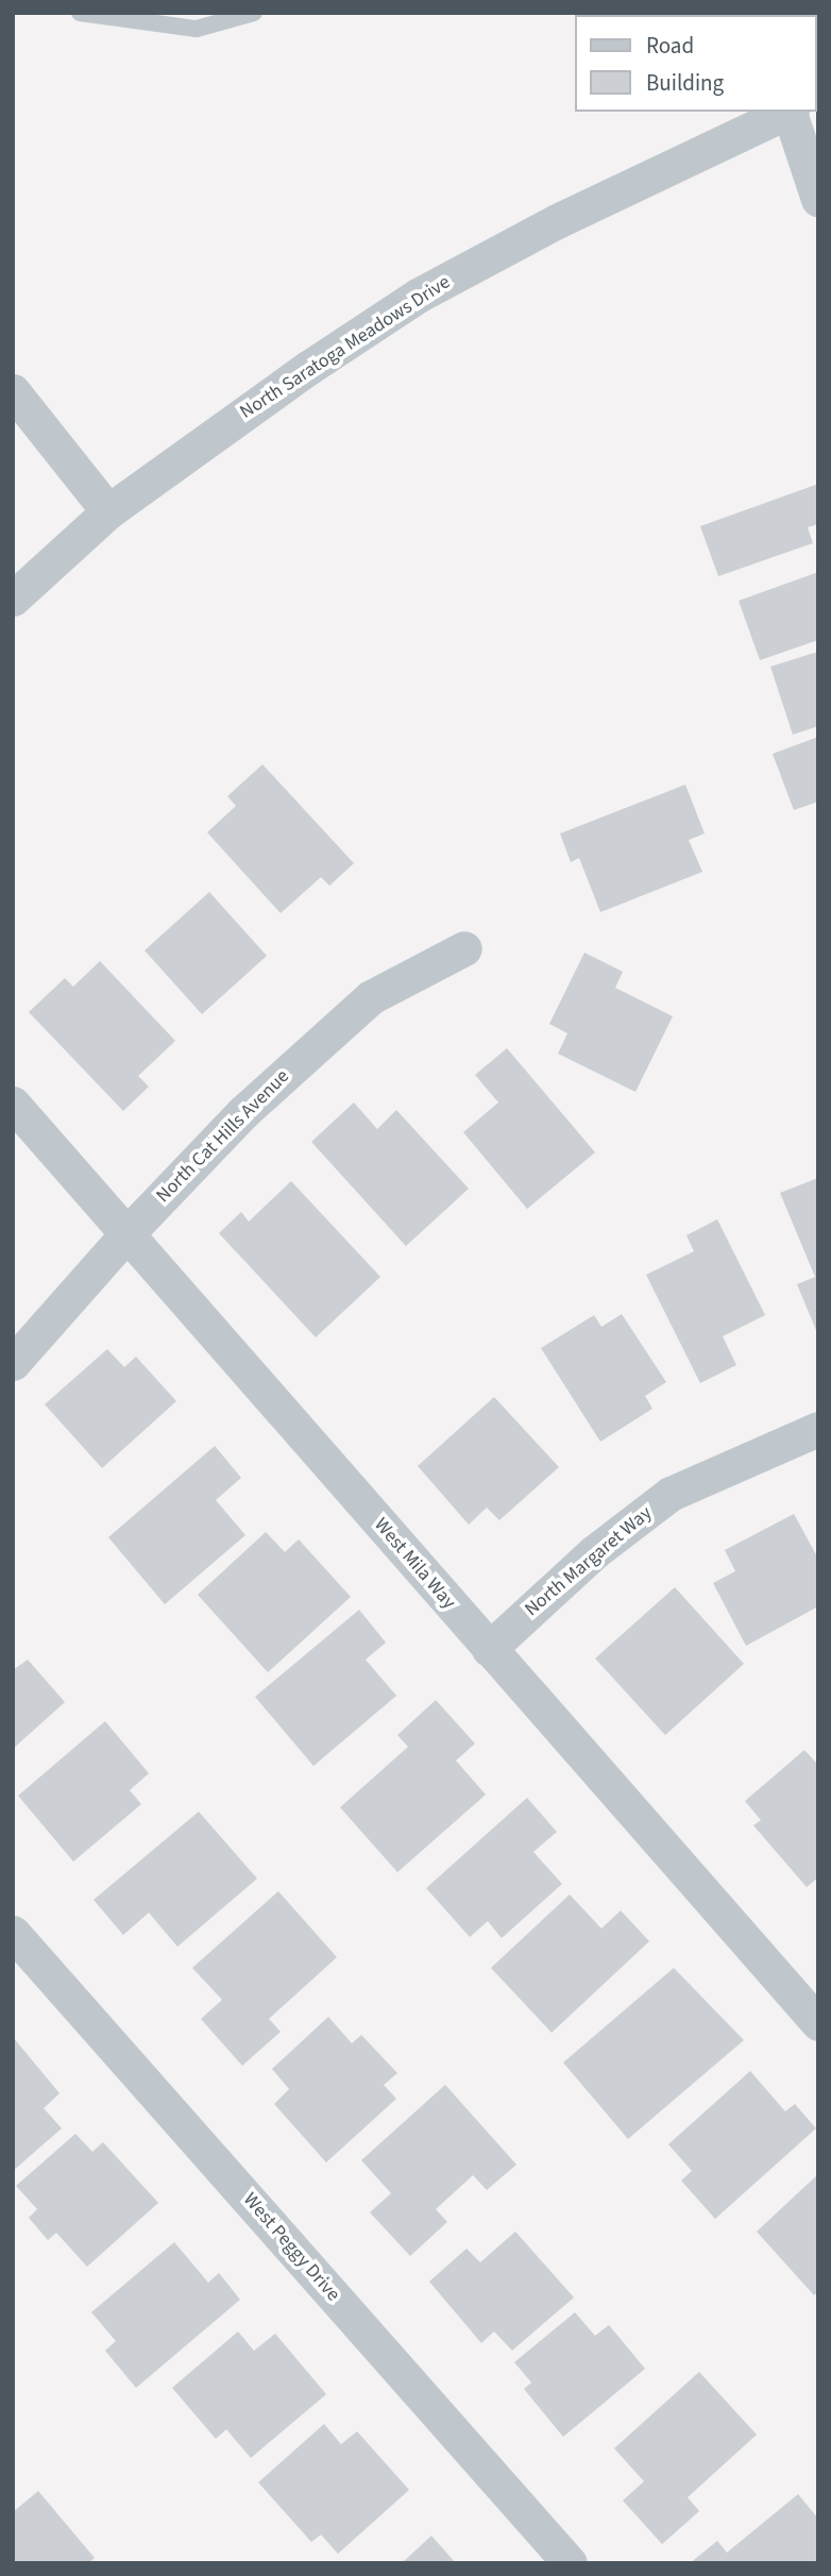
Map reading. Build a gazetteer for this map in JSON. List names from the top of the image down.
{
  "streets": {
    "street": [
      "North Saratoga Meadows Drive",
      "North Cat Hills Avenue",
      "North Margaret Way",
      "West Mila Way",
      "West Peggy Drive"
    ]
  },
  "crossings": [
    ["North Cat Hills Avenue", "West Mila Way"],
    ["North Margaret Way", "West Mila Way"]
  ],
  "legend": ["Road", "Building"]
}
